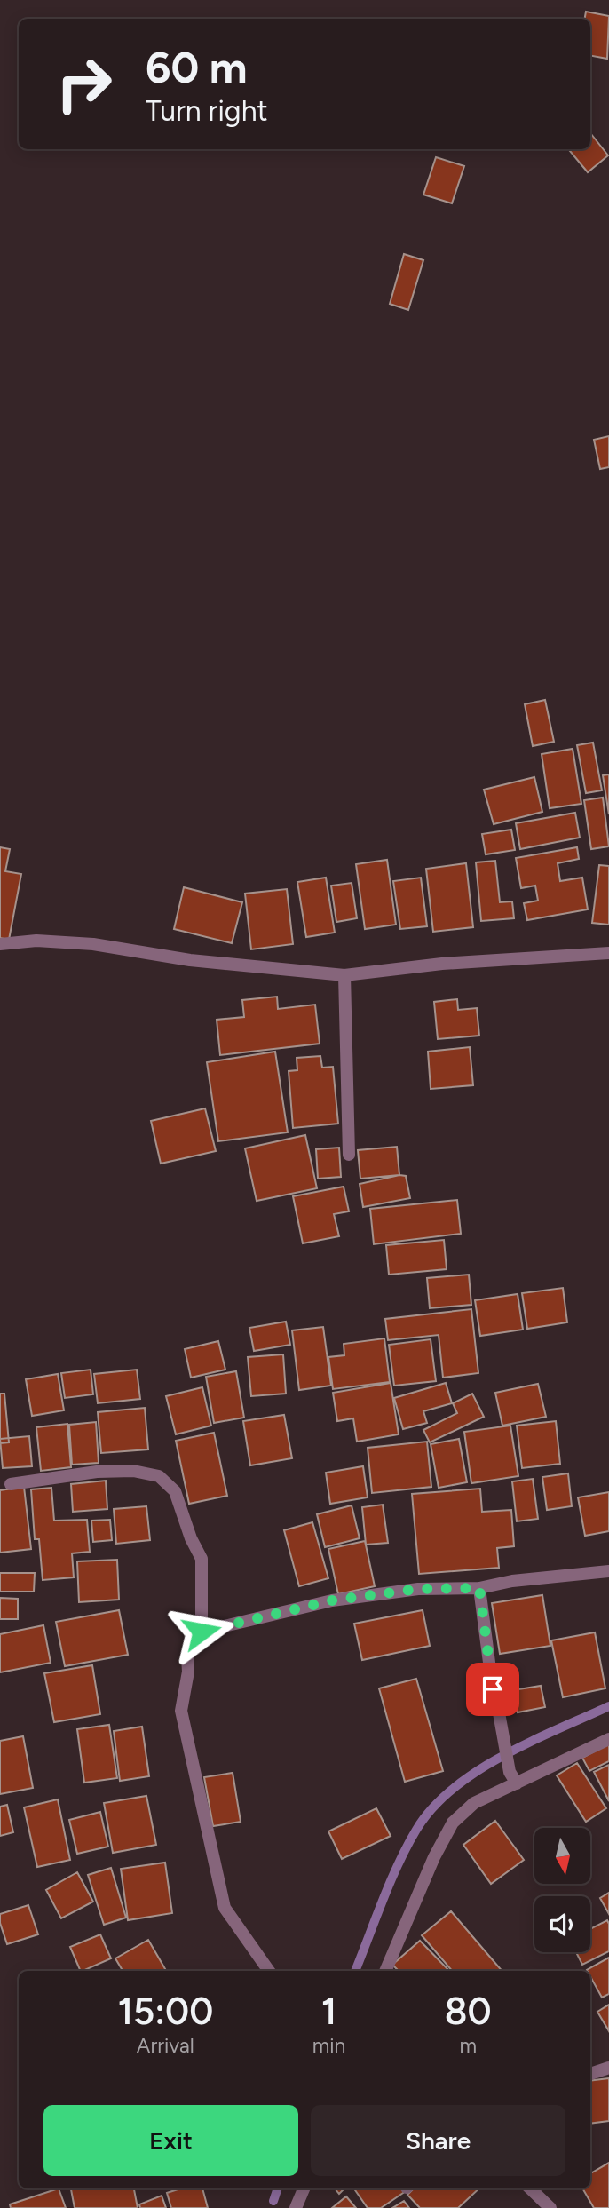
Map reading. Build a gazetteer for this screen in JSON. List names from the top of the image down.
{
  "north": "bottom",
  "page": {
    "turn": ["60 m", "Turn right"],
    "eta": [
      "15:00",
      "Arrival",
      "1",
      "min",
      "80",
      "m"
    ],
    "buttons": ["Exit", "Share"]
  }
}
